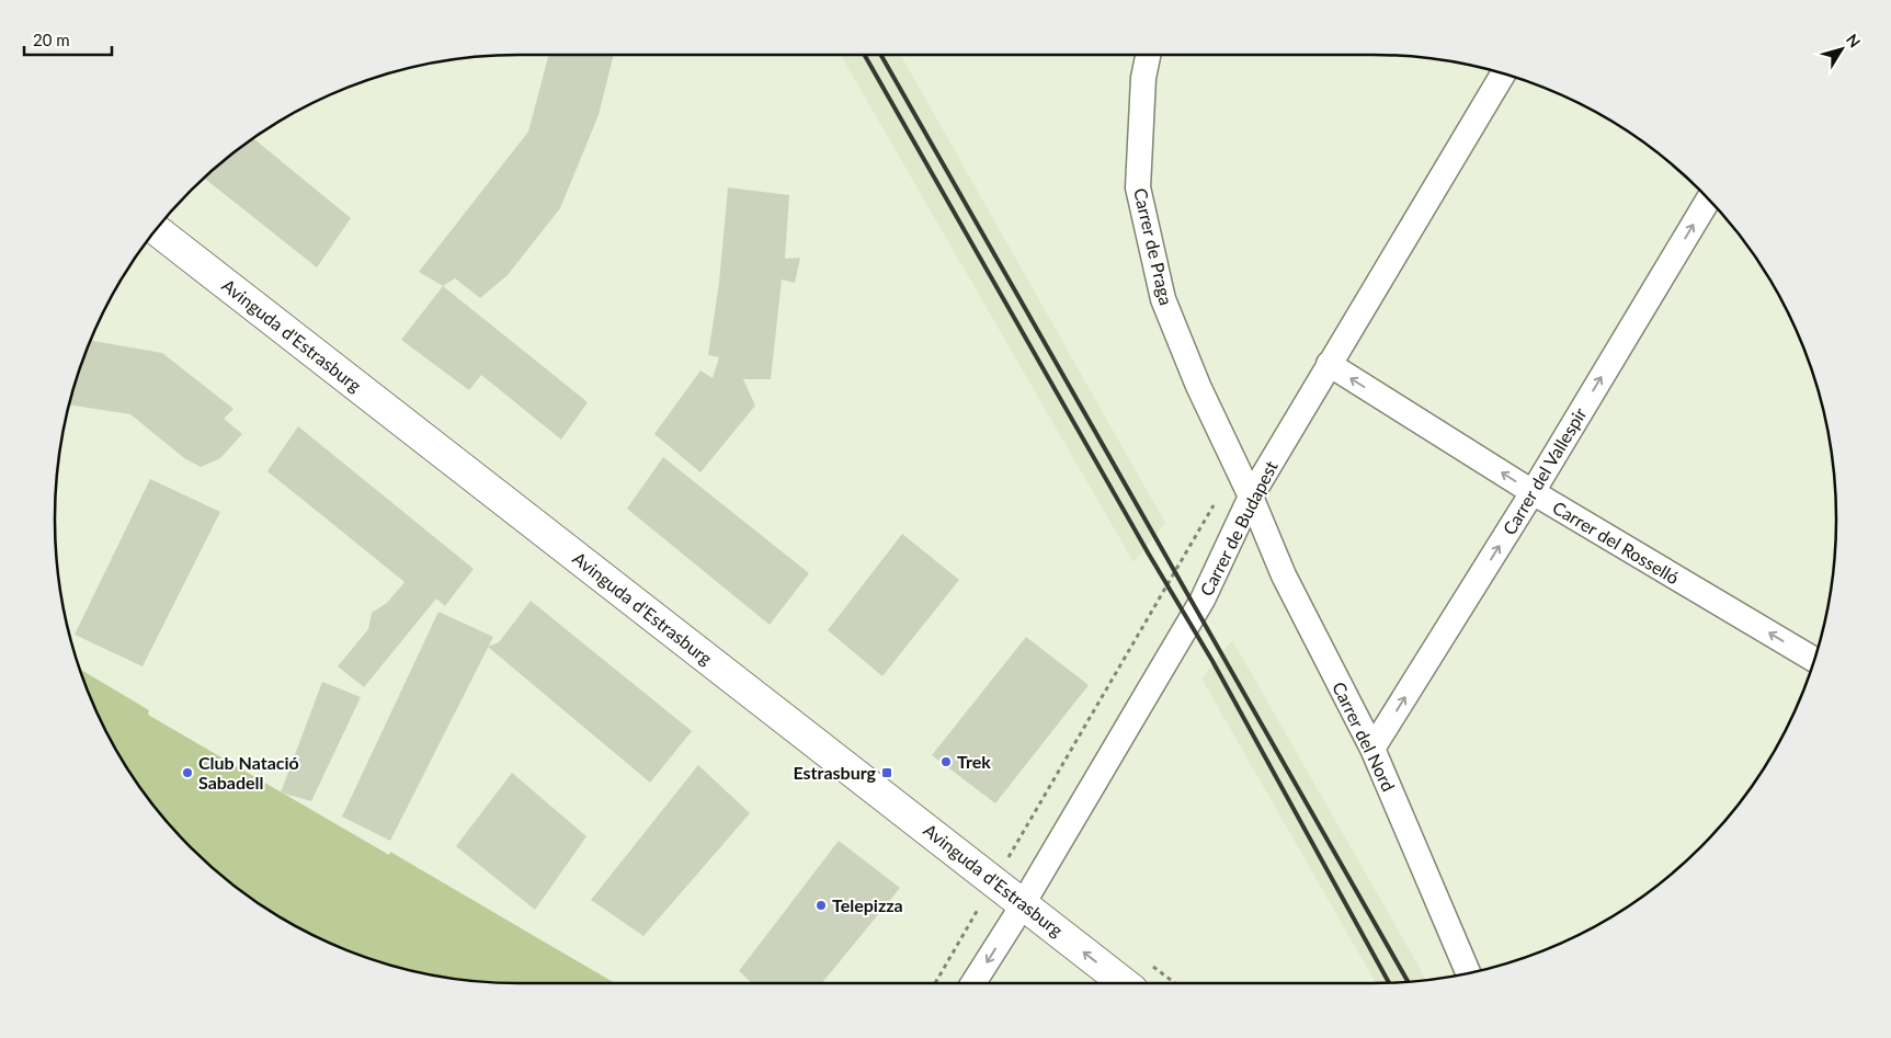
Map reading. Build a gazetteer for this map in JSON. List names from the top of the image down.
{
  "streets": {
    "main road": ["Avinguda d'Estrasburg"],
    "street": [
      "Carrer de Praga",
      "Carrer del Vallespir",
      "Carrer de Budapest",
      "Carrer del Rosselló",
      "Carrer del Nord"
    ]
  },
  "crossings": [
    ["Carrer de Praga", "Carrer de Budapest"],
    ["Carrer de Praga", "Carrer del Nord"],
    ["Avinguda d'Estrasburg", "Carrer de Budapest"],
    ["Carrer del Vallespir", "Carrer del Rosselló"],
    ["Carrer del Vallespir", "Carrer del Nord"],
    ["Carrer de Budapest", "Carrer del Rosselló"],
    ["Carrer de Budapest", "Carrer del Nord"]
  ],
  "one_way": ["Carrer del Vallespir", "Carrer del Rosselló"],
  "places": {
    "other": ["Trek", "Club Natació Sabadell", "Telepizza"],
    "transit": ["Estrasburg"]
  },
  "scale_bar": "20 m",
  "north": "top right"
}
